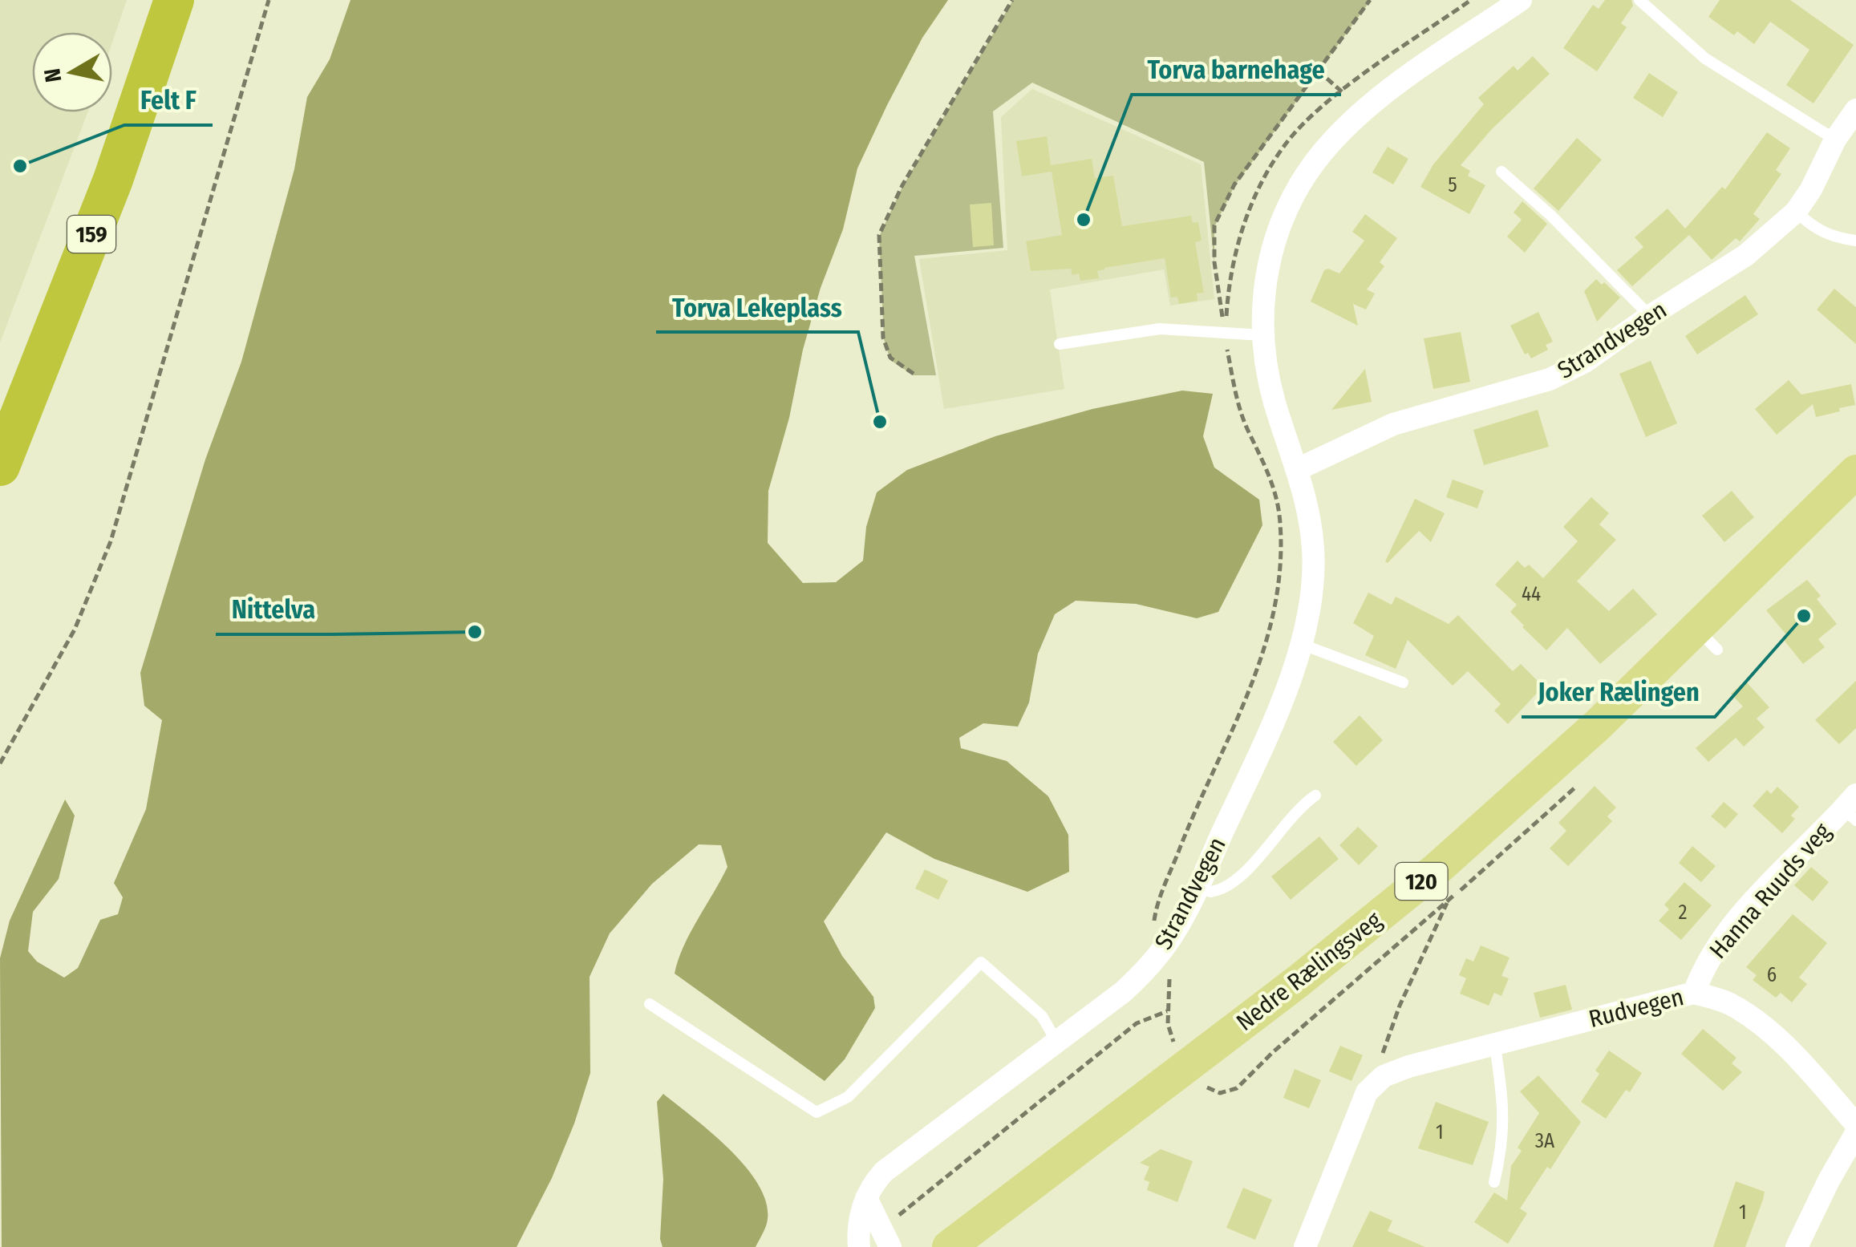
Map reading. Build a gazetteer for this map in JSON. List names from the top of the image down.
{
  "streets": {
    "highway": ["159"],
    "main road": ["120", "Nedre Rælingsveg"],
    "street": ["Strandvegen", "Hanna Ruuds veg", "Rudvegen"]
  },
  "crossings": [
    ["Hanna Ruuds veg", "Rudvegen"]
  ],
  "places": [
    "Felt F",
    "Torva barnehage",
    "Torva Lekeplass",
    "Joker Rælingen",
    "Nittelva"
  ],
  "house_numbers": [
    "5",
    "44",
    "2",
    "6",
    "1",
    "3A",
    "1"
  ],
  "north": "left"
}
